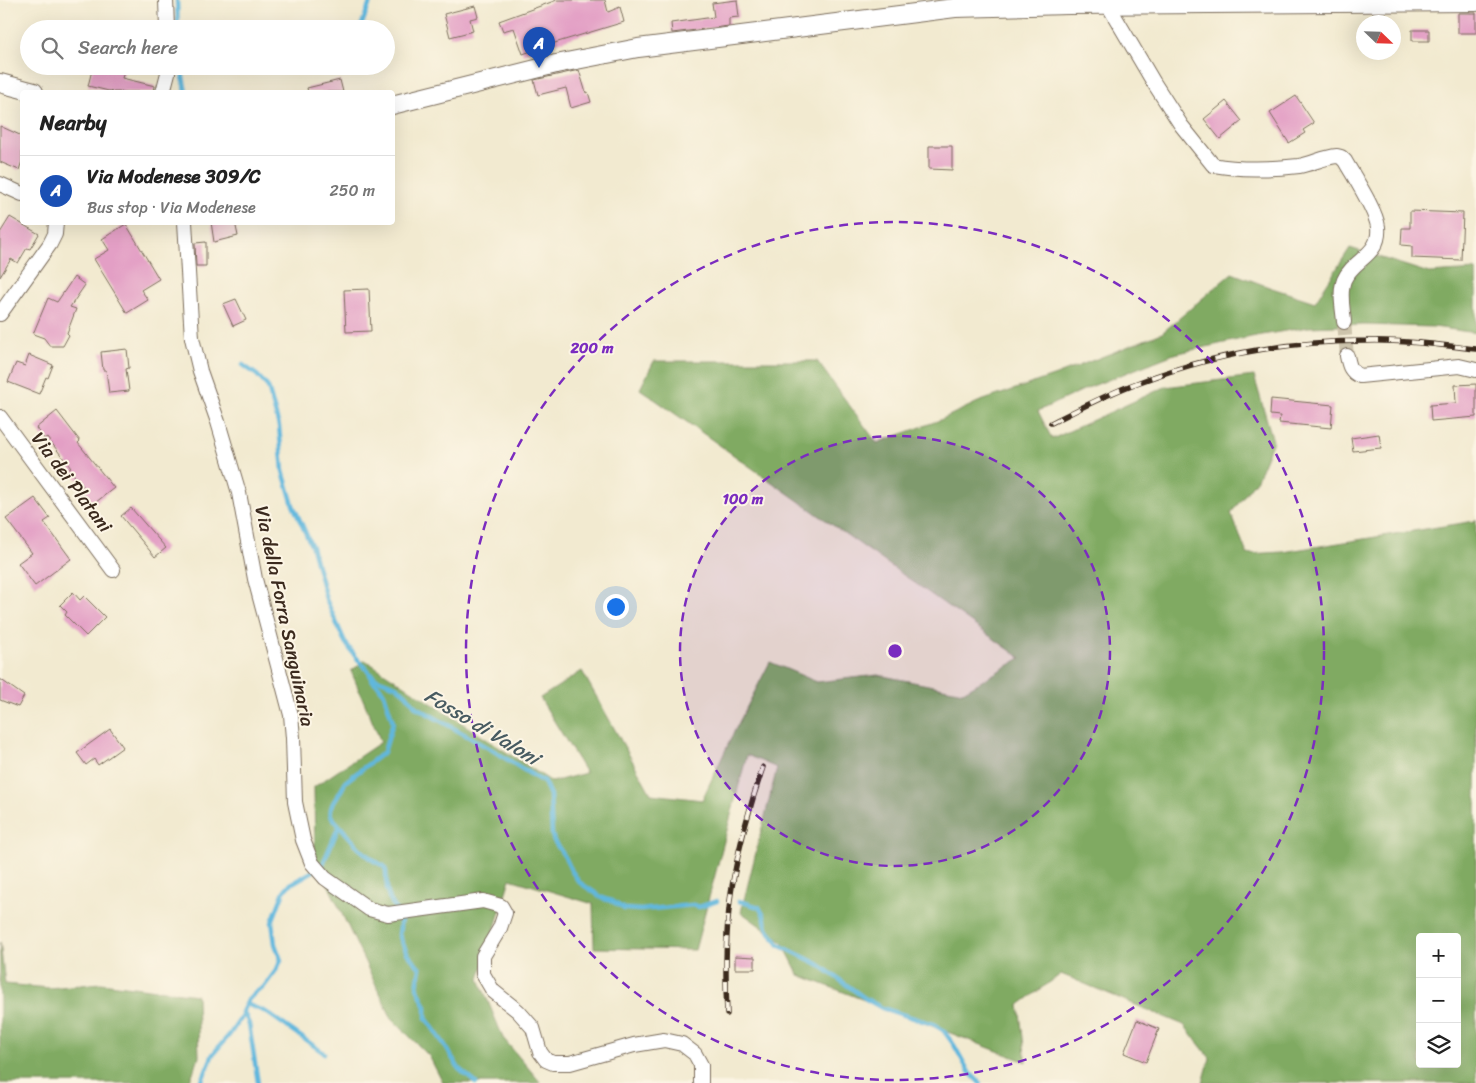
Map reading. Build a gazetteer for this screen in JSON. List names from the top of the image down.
{
  "streets": {
    "street": ["Via dei Platani", "Via della Forra Sanguinaria"]
  },
  "water": ["Fosso di Valoni"],
  "north": "bottom right",
  "page": {
    "search": "Search here",
    "pins": "A",
    "heading": "Nearby",
    "list": [
      {
        "mark": "A",
        "name": "Via Modenese 309/C",
        "note": "Bus stop · Via Modenese",
        "value": "250 m"
      }
    ],
    "map_buttons": ["+", "−"]
  },
  "rings": ["200 m", "100 m"]
}
